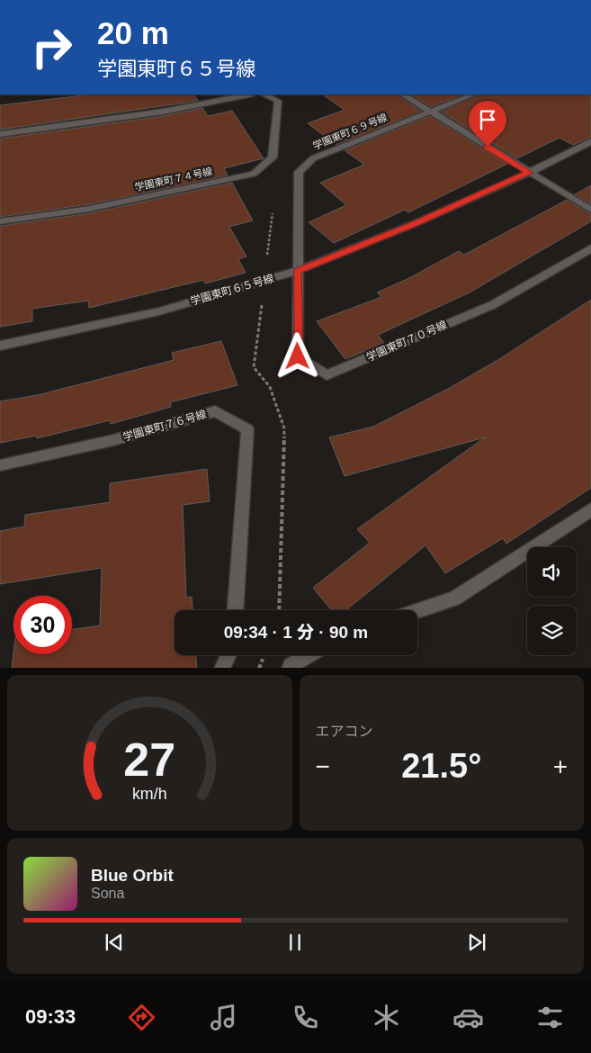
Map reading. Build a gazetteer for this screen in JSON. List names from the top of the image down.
{
  "streets": {
    "street": [
      "学園東町６９号線",
      "学園東町７４号線",
      "学園東町６５号線",
      "学園東町７０号線",
      "学園東町７６号線"
    ]
  },
  "crossings": [
    ["学園東町６９号線", "学園東町６５号線"],
    ["学園東町６９号線", "学園東町７０号線"],
    ["学園東町６５号線", "学園東町７０号線"]
  ],
  "page": {
    "turn": ["20 m", "学園東町６５号線"],
    "limit": "30",
    "trip": "09:34 · 1 分 · 90 m",
    "tile": "エアコン",
    "heat": ["−", "21.5°", "+"],
    "song": ["Blue Orbit", "Sona"],
    "tabs": "09:33",
    "gauge": ["27", "km/h"]
  }
}
